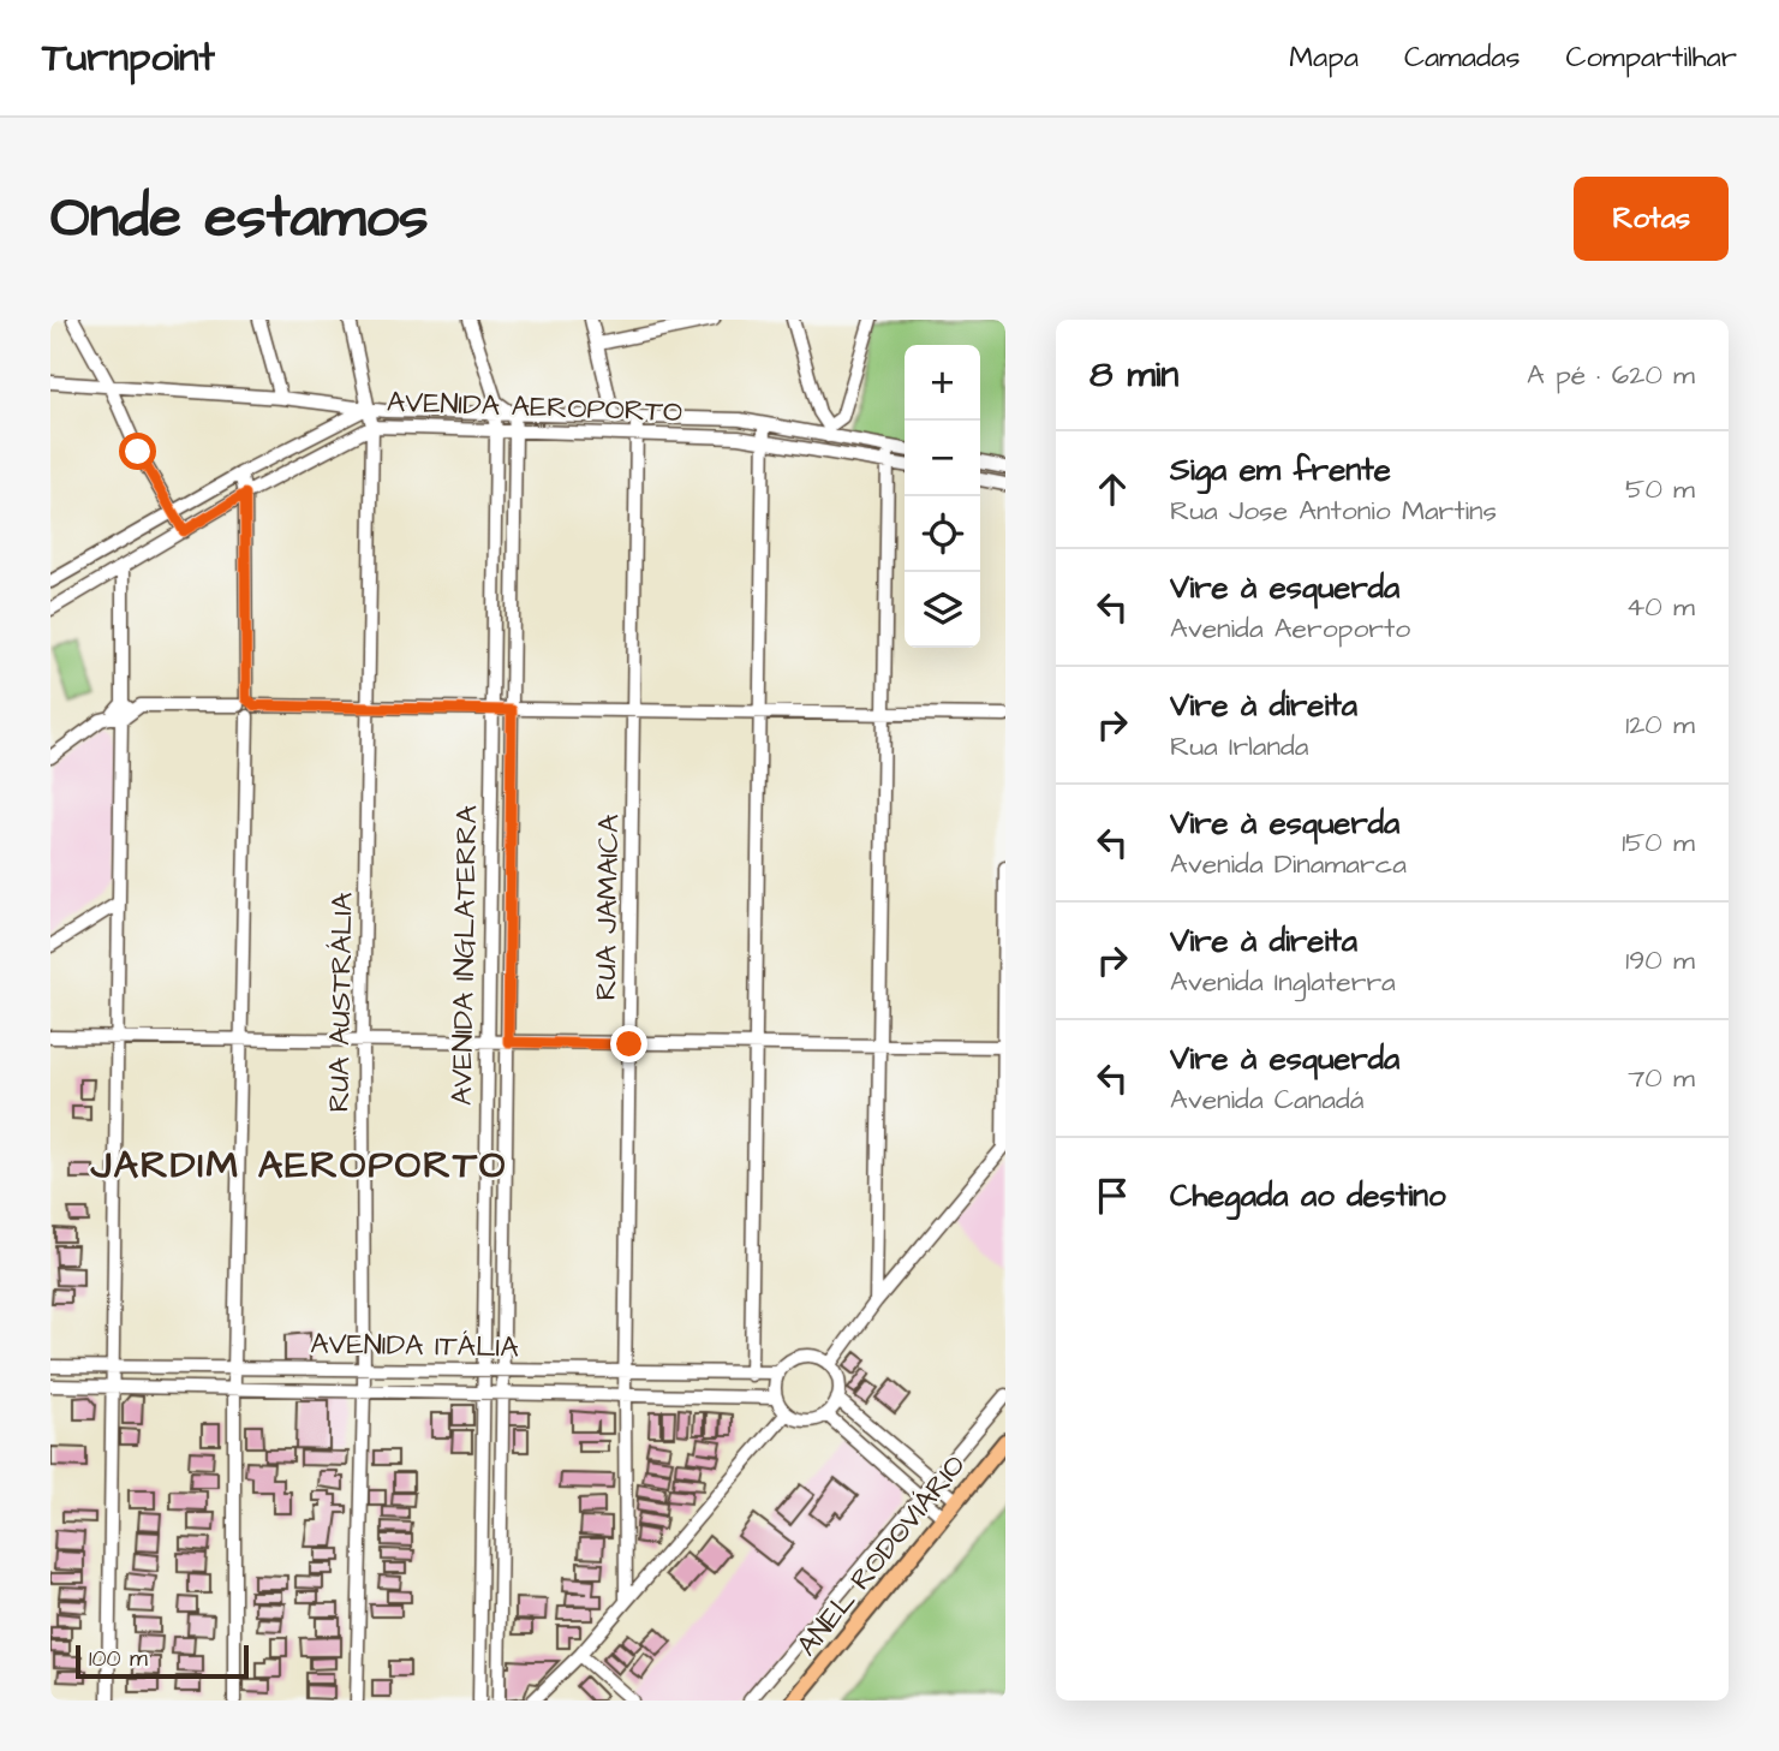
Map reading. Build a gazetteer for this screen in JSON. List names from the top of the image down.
{
  "streets": {
    "main road": ["ANEL RODOVIÁRIO"],
    "street": [
      "AVENIDA AEROPORTO",
      "RUA JAMAICA",
      "AVENIDA INGLATERRA",
      "RUA AUSTRÁLIA",
      "AVENIDA ITÁLIA"
    ]
  },
  "crossings": [
    ["AVENIDA AEROPORTO", "RUA JAMAICA"],
    ["AVENIDA AEROPORTO", "AVENIDA INGLATERRA"],
    ["AVENIDA AEROPORTO", "RUA AUSTRÁLIA"],
    ["RUA JAMAICA", "AVENIDA ITÁLIA"],
    ["AVENIDA INGLATERRA", "AVENIDA ITÁLIA"],
    ["RUA AUSTRÁLIA", "AVENIDA ITÁLIA"]
  ],
  "districts": ["JARDIM AEROPORTO"],
  "scale_bar": "100 m",
  "page": {
    "header": "Turnpoint",
    "nav": ["Mapa", "Camadas", "Compartilhar"],
    "buttons": "Rotas",
    "title": "Onde estamos",
    "heading": ["8 min", "A pé · 620 m"],
    "map_buttons": ["+", "−"],
    "list": [
      ["Siga em frente", "Rua Jose Antonio Martins", "50 m"],
      ["Vire à esquerda", "Avenida Aeroporto", "40 m"],
      ["Vire à direita", "Rua Irlanda", "120 m"],
      ["Vire à esquerda", "Avenida Dinamarca", "150 m"],
      ["Vire à direita", "Avenida Inglaterra", "190 m"],
      ["Vire à esquerda", "Avenida Canadá", "70 m"],
      "Chegada ao destino"
    ],
    "scale": "100 m"
  }
}
